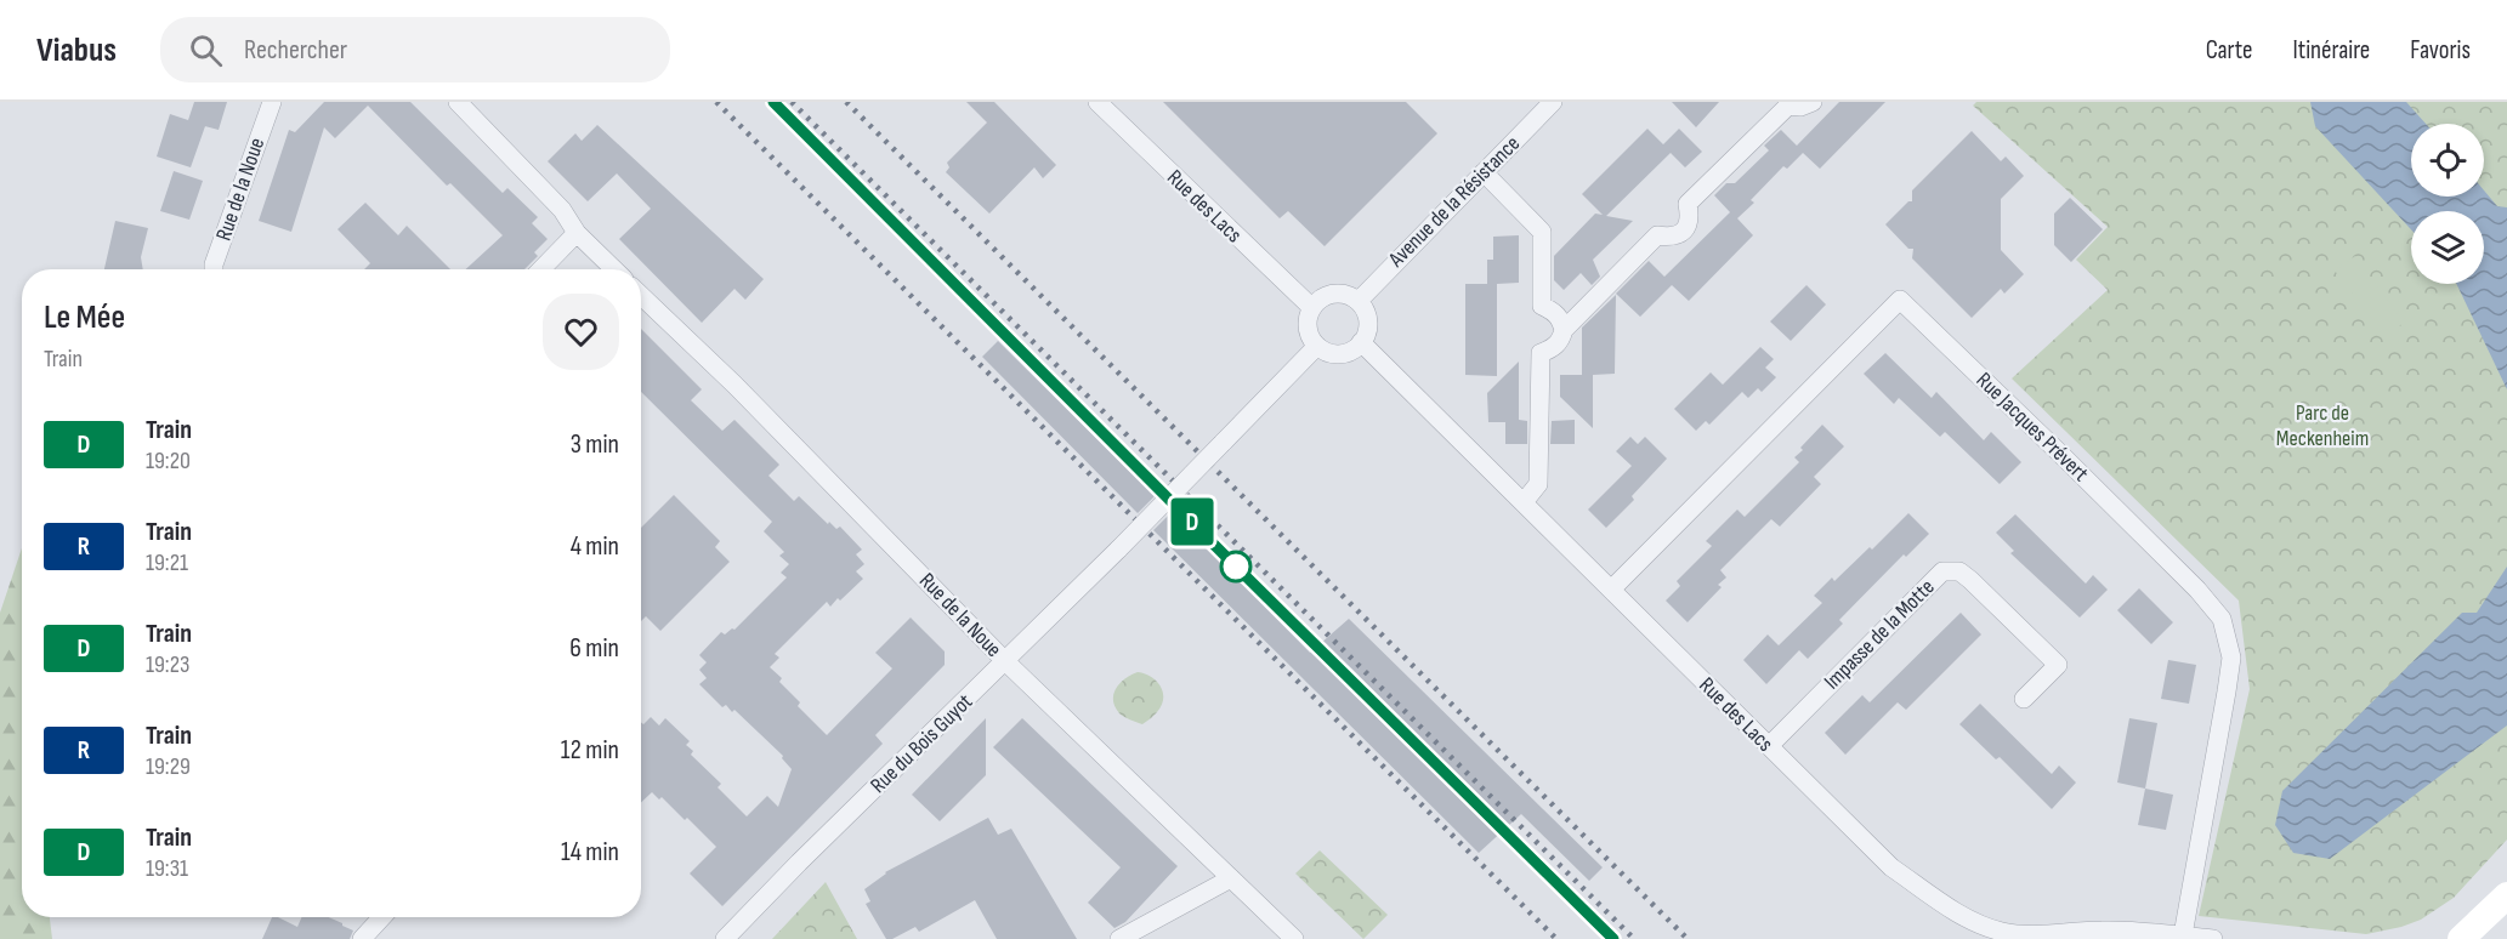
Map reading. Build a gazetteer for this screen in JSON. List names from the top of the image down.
{
  "streets": {
    "street": [
      "Rue de la Noue",
      "Avenue de la Résistance",
      "Rue des Lacs",
      "Rue Jacques Prévert",
      "Impasse de la Motte",
      "Rue du Bois Guyot"
    ]
  },
  "crossings": [
    ["Rue de la Noue", "Rue du Bois Guyot"],
    ["Avenue de la Résistance", "Rue des Lacs"],
    ["Avenue de la Résistance", "Rue du Bois Guyot"],
    ["Rue des Lacs", "Rue Jacques Prévert"],
    ["Rue des Lacs", "Impasse de la Motte"],
    ["Rue des Lacs", "Rue du Bois Guyot"]
  ],
  "parks": ["Parc de Meckenheim"],
  "page": {
    "header": "Viabus",
    "search": "Rechercher",
    "nav": ["Carte", "Itinéraire", "Favoris"],
    "on_map": "D",
    "heading": ["Le Mée", "Train"],
    "list": [
      {
        "mark": "D",
        "name": "Train",
        "note": "19:20",
        "value": "3 min"
      },
      {
        "mark": "R",
        "name": "Train",
        "note": "19:21",
        "value": "4 min"
      },
      {
        "mark": "D",
        "name": "Train",
        "note": "19:23",
        "value": "6 min"
      },
      {
        "mark": "R",
        "name": "Train",
        "note": "19:29",
        "value": "12 min"
      },
      {
        "mark": "D",
        "name": "Train",
        "note": "19:31",
        "value": "14 min"
      }
    ]
  }
}
